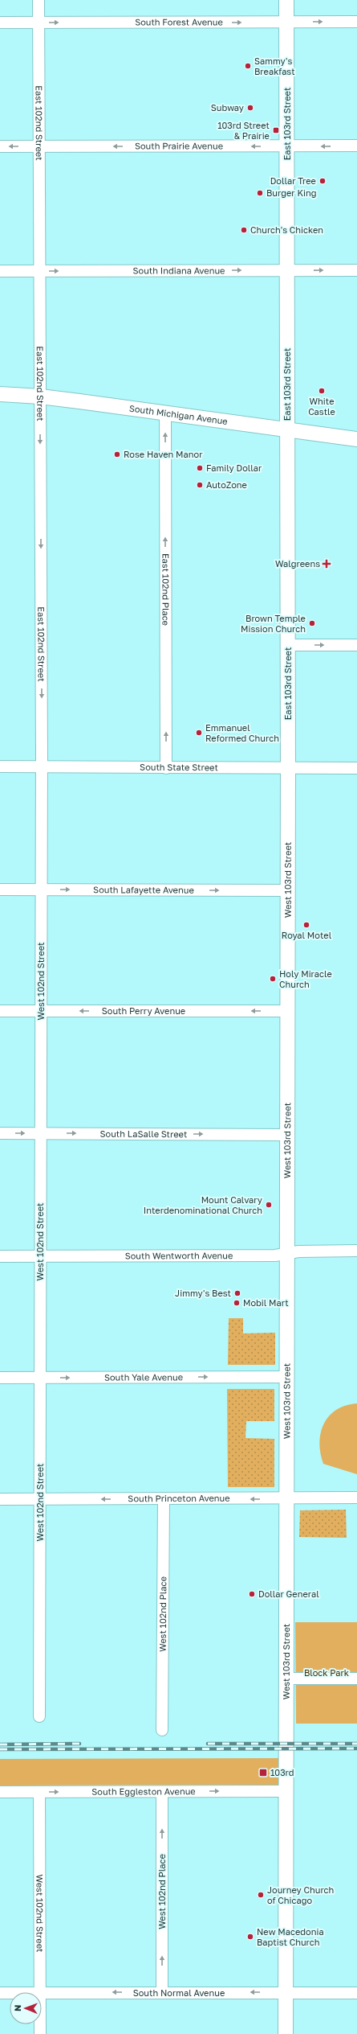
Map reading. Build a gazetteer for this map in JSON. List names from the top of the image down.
{
  "streets": {
    "main road": ["East 103rd Street", "South Michigan Avenue", "West 103rd Street"],
    "street": [
      "South Forest Avenue",
      "East 102nd Street",
      "South Prairie Avenue",
      "South Indiana Avenue",
      "East 102nd Place",
      "South State Street",
      "South Lafayette Avenue",
      "West 102nd Street",
      "South Perry Avenue",
      "South LaSalle Street",
      "South Wentworth Avenue",
      "South Yale Avenue",
      "South Princeton Avenue",
      "West 102nd Place",
      "South Eggleston Avenue",
      "South Normal Avenue"
    ]
  },
  "crossings": [
    ["South Forest Avenue", "East 102nd Street"],
    ["South Forest Avenue", "East 103rd Street"],
    ["East 102nd Street", "South Prairie Avenue"],
    ["East 102nd Street", "South Indiana Avenue"],
    ["East 102nd Street", "South Michigan Avenue"],
    ["East 102nd Street", "South State Street"],
    ["East 102nd Street", "West 102nd Street"],
    ["East 103rd Street", "South Prairie Avenue"],
    ["East 103rd Street", "South Indiana Avenue"],
    ["East 103rd Street", "South Michigan Avenue"],
    ["East 103rd Street", "South State Street"],
    ["East 103rd Street", "West 103rd Street"],
    ["South Michigan Avenue", "East 102nd Place"],
    ["East 102nd Place", "South State Street"],
    ["South State Street", "West 103rd Street"],
    ["South State Street", "West 102nd Street"],
    ["West 103rd Street", "South Lafayette Avenue"],
    ["West 103rd Street", "South Perry Avenue"],
    ["West 103rd Street", "South LaSalle Street"],
    ["West 103rd Street", "South Wentworth Avenue"],
    ["West 103rd Street", "South Yale Avenue"],
    ["West 103rd Street", "South Princeton Avenue"],
    ["West 103rd Street", "South Eggleston Avenue"],
    ["West 103rd Street", "South Normal Avenue"],
    ["South Lafayette Avenue", "West 102nd Street"],
    ["West 102nd Street", "South Perry Avenue"],
    ["West 102nd Street", "South LaSalle Street"],
    ["West 102nd Street", "South Wentworth Avenue"],
    ["West 102nd Street", "South Yale Avenue"],
    ["West 102nd Street", "South Princeton Avenue"],
    ["West 102nd Street", "South Eggleston Avenue"],
    ["South Princeton Avenue", "West 102nd Place"],
    ["West 102nd Place", "South Eggleston Avenue"],
    ["West 102nd Place", "South Normal Avenue"]
  ],
  "one_way": [
    "South Forest Avenue",
    "East 102nd Street",
    "South Prairie Avenue",
    "South Indiana Avenue",
    "East 102nd Place",
    "South Lafayette Avenue",
    "South Perry Avenue",
    "South LaSalle Street",
    "South Yale Avenue",
    "South Princeton Avenue",
    "West 102nd Place",
    "South Eggleston Avenue",
    "South Normal Avenue"
  ],
  "parks": ["Block Park"],
  "places": {
    "other": [
      "Sammy's Breakfast",
      "Subway",
      "Dollar Tree",
      "Burger King",
      "Church's Chicken",
      "White Castle",
      "Rose Haven Manor",
      "Family Dollar",
      "AutoZone",
      "Brown Temple Mission Church",
      "Emmanuel Reformed Church",
      "Royal Motel",
      "Holy Miracle Church",
      "Mount Calvary Interdenominational Church",
      "Jimmy's Best",
      "Mobil Mart",
      "Dollar General",
      "Journey Church of Chicago",
      "New Macedonia Baptist Church"
    ],
    "transit": ["103rd Street & Prairie", "103rd"],
    "health": ["Walgreens"]
  },
  "north": "left"
}
